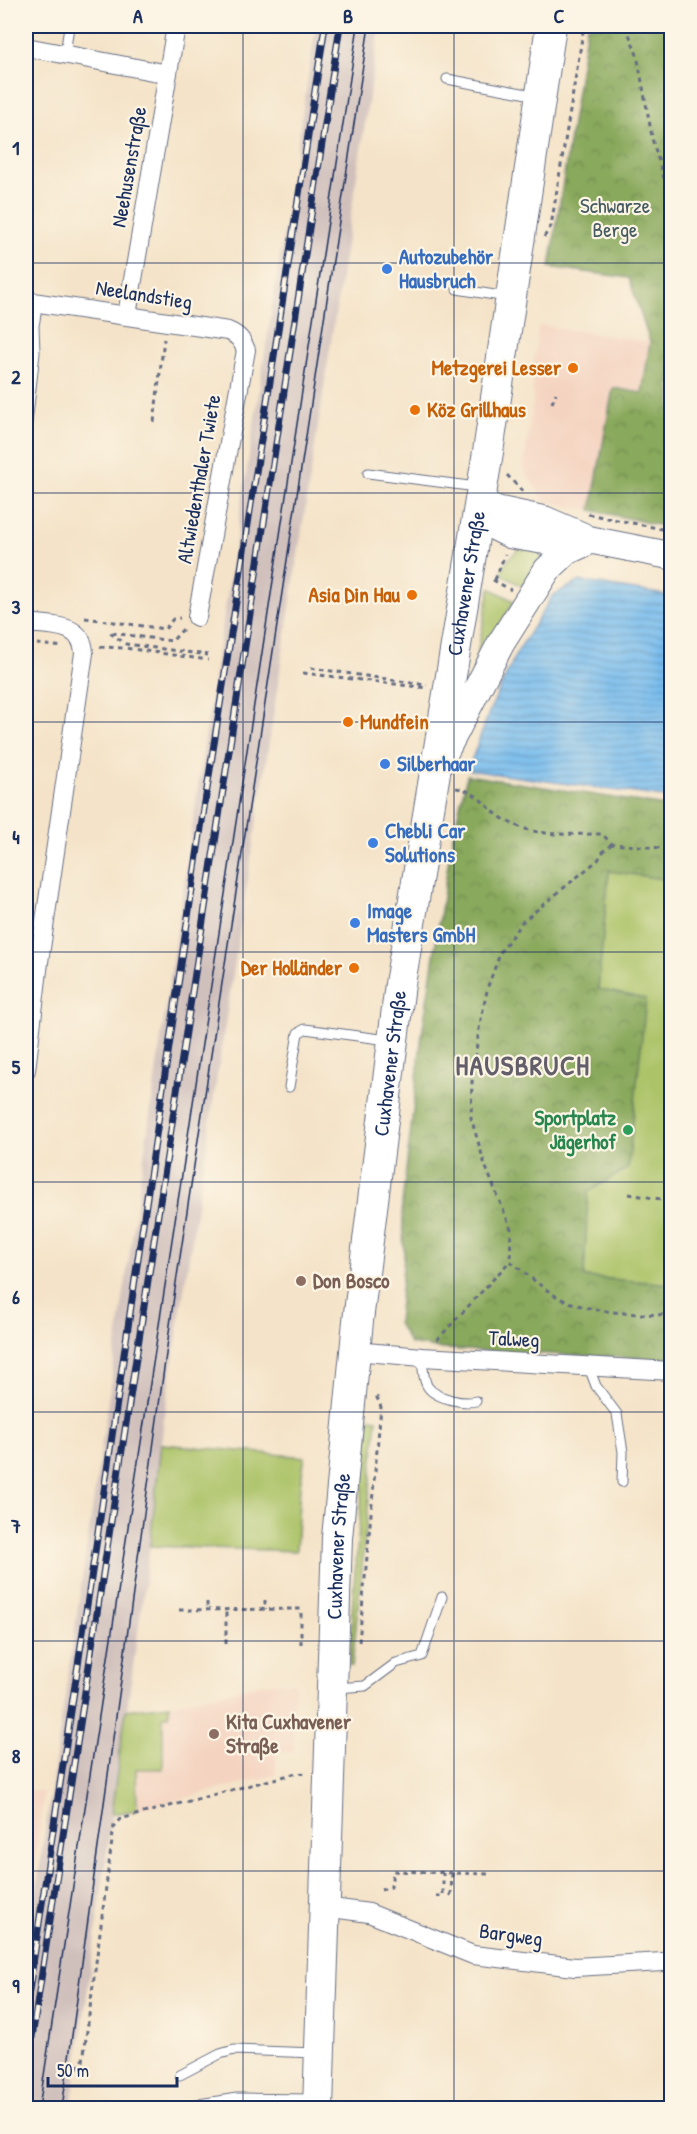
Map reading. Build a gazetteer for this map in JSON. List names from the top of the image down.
{
  "streets": {
    "main road": ["Cuxhavener Straße"],
    "street": [
      "Neehusenstraße",
      "Neelandstieg",
      "Altwiedenthaler Twiete",
      "Talweg",
      "Bargweg"
    ]
  },
  "crossings": [
    ["Neehusenstraße", "Neelandstieg"],
    ["Neelandstieg", "Altwiedenthaler Twiete"],
    ["Cuxhavener Straße", "Talweg"],
    ["Cuxhavener Straße", "Bargweg"]
  ],
  "districts": ["HAUSBRUCH"],
  "parks": ["Schwarze Berge"],
  "places": [
    "Autozubehör Hausbruch",
    "Metzgerei Lesser",
    "Köz Grillhaus",
    "Asia Din Hau",
    "Mundfein",
    "Silberhaar",
    "Chebli Car Solutions",
    "Image Masters GmbH",
    "Der Holländer",
    "Sportplatz Jägerhof",
    "Don Bosco",
    "Kita Cuxhavener Straße"
  ],
  "scale_bar": "50 m",
  "grid": {
    "columns": ["A", "B", "C"],
    "rows": [
      "1",
      "2",
      "3",
      "4",
      "5",
      "6",
      "7",
      "8",
      "9"
    ]
  }
}
